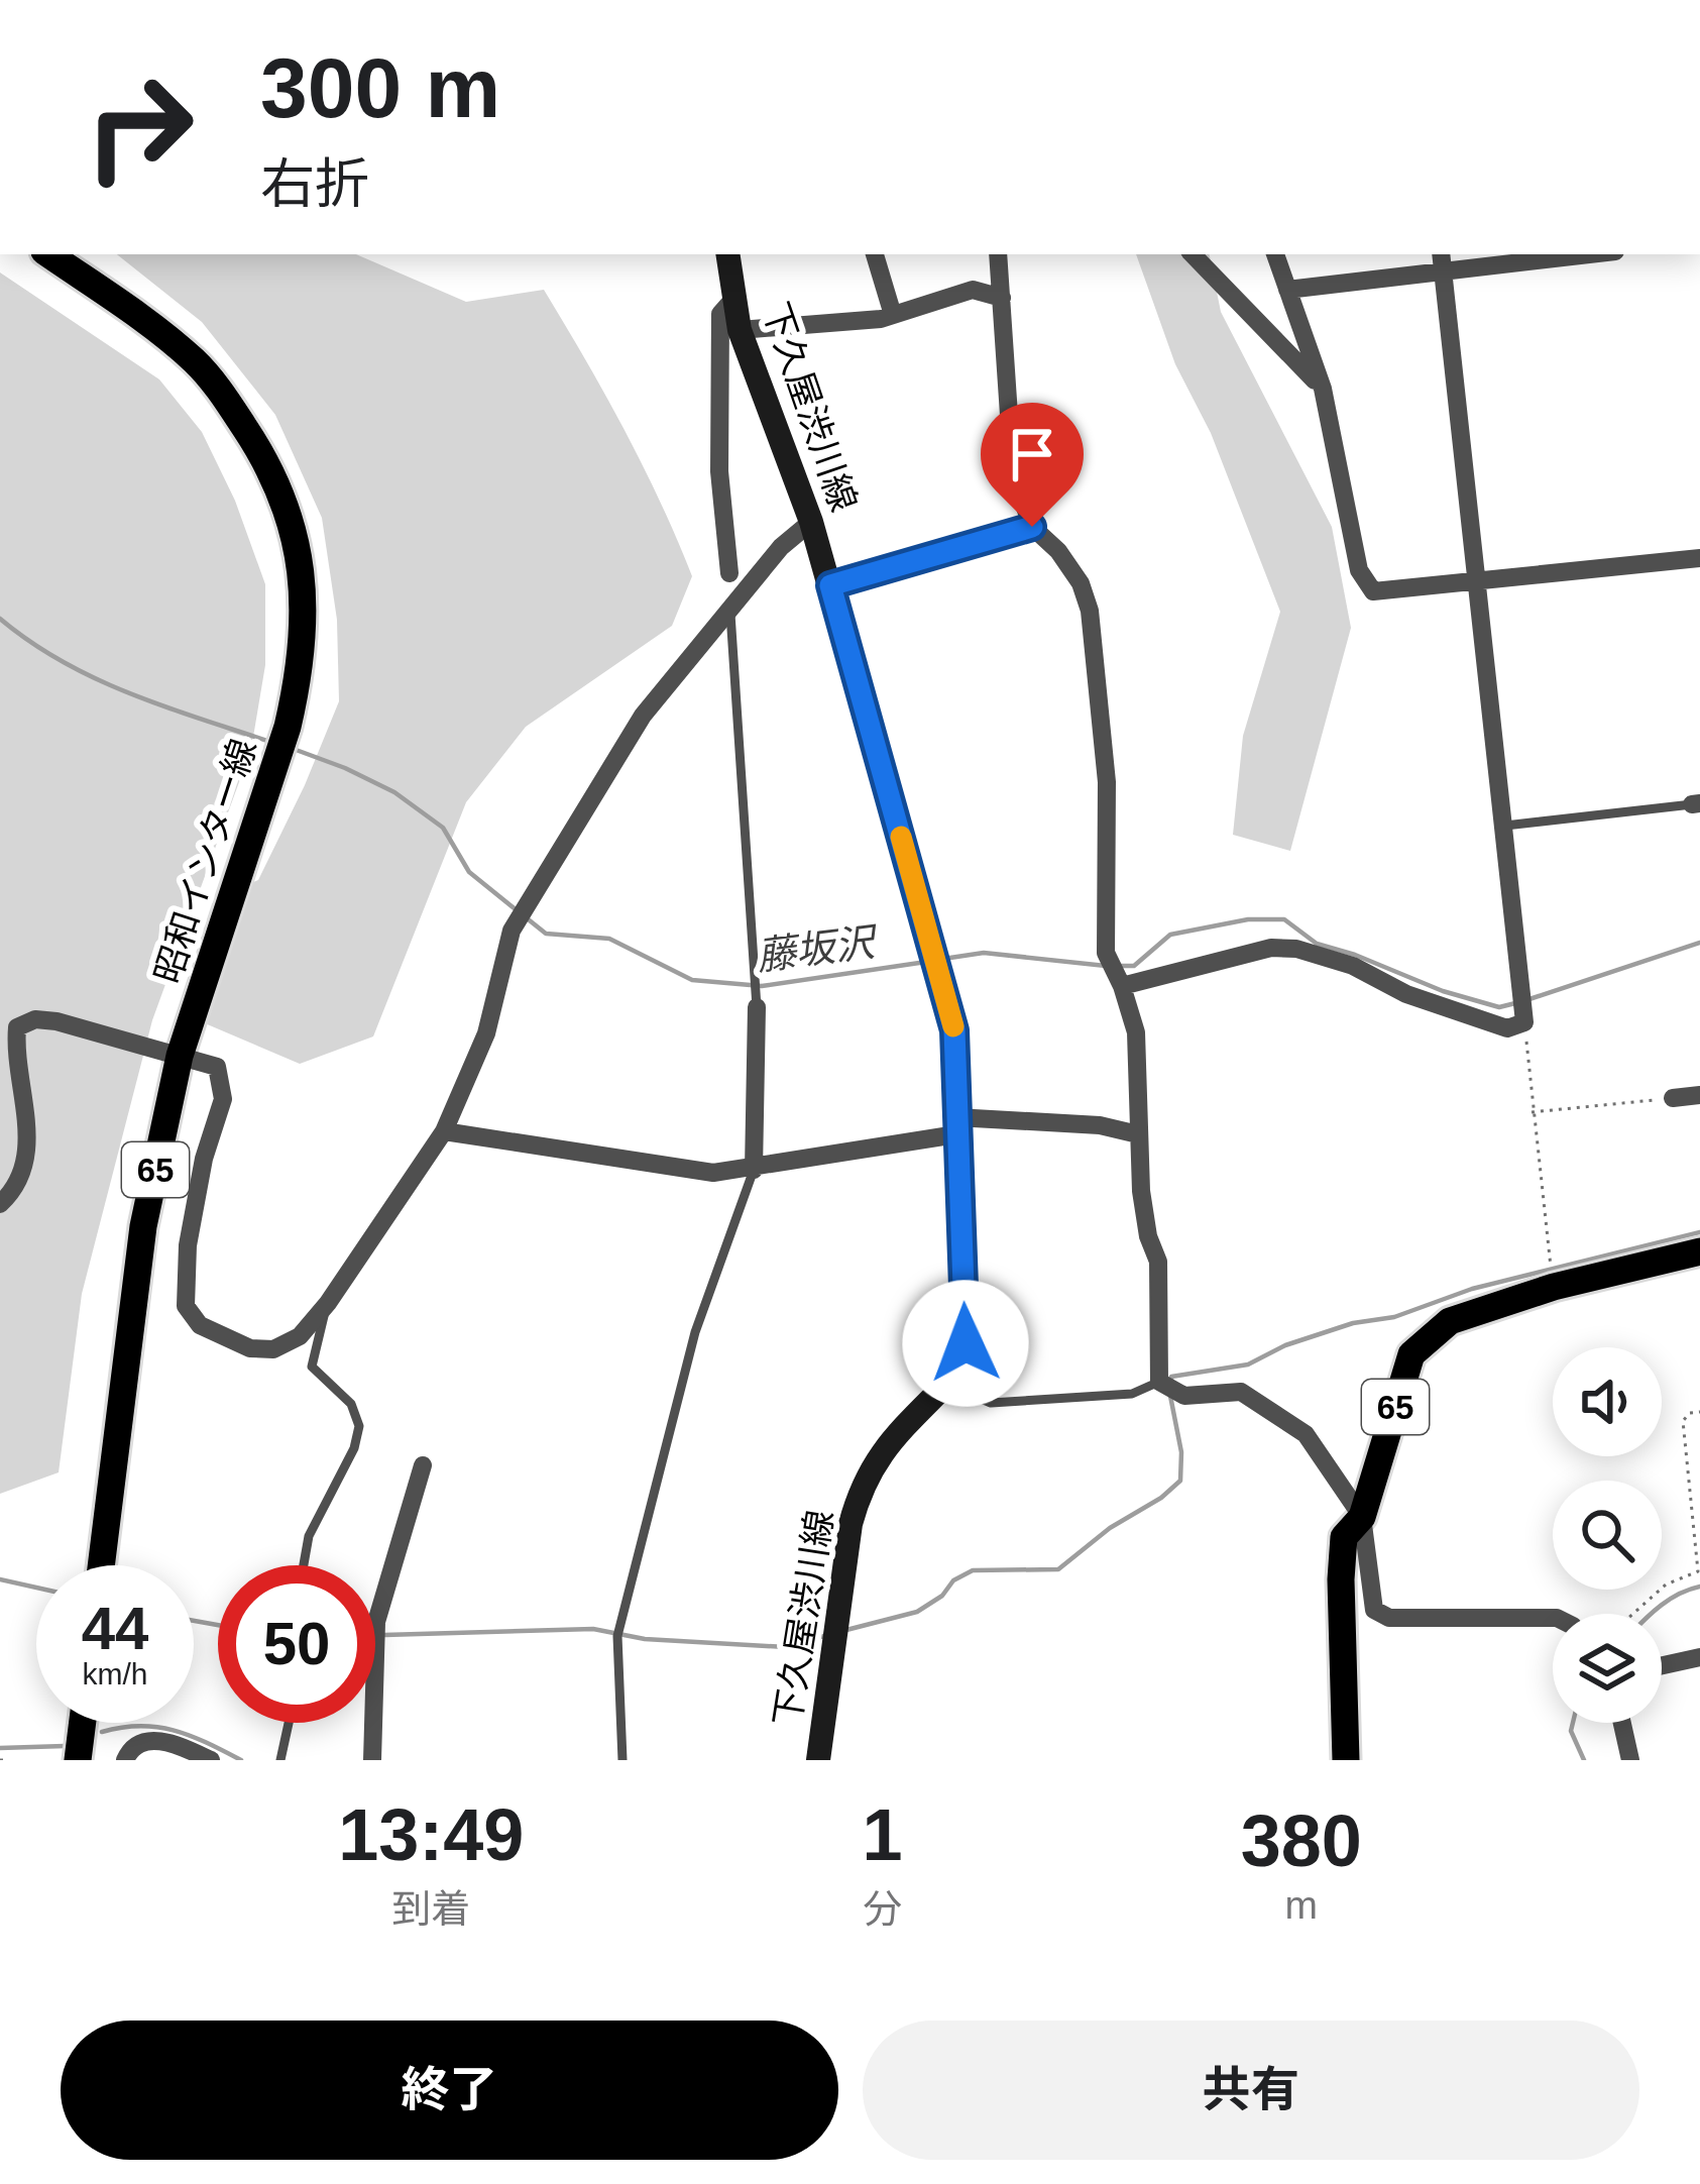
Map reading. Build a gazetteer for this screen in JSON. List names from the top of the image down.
{
  "streets": {
    "main road": ["下久屋渋川線", "昭和インター線", "65"]
  },
  "water": ["藤坂沢"],
  "page": {
    "turn": ["300 m", "右折"],
    "speed": "44 km/h",
    "limit": "50",
    "eta": [
      "13:49",
      "到着",
      "1",
      "分",
      "380",
      "m"
    ],
    "buttons": ["終了", "共有"]
  }
}
